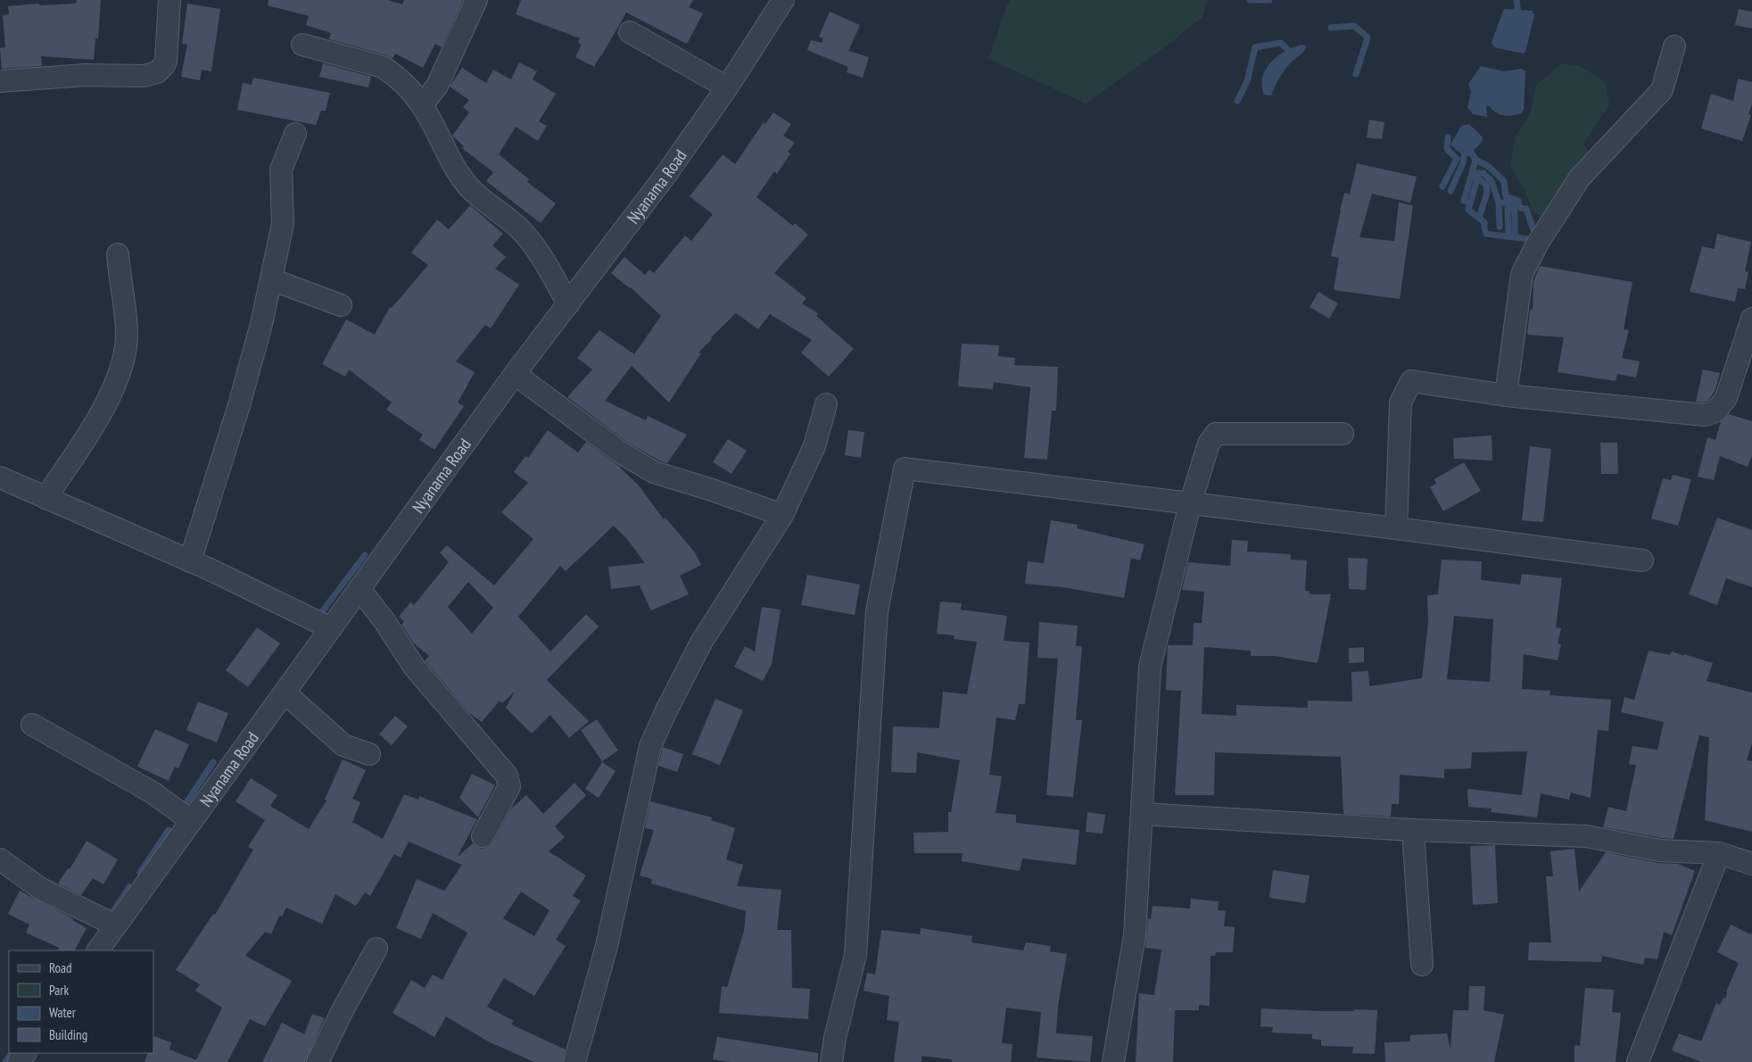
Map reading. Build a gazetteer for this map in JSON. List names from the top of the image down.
{
  "streets": {
    "street": ["Nyanama Road"]
  },
  "legend": [
    "Road",
    "Park",
    "Water",
    "Building"
  ]
}
